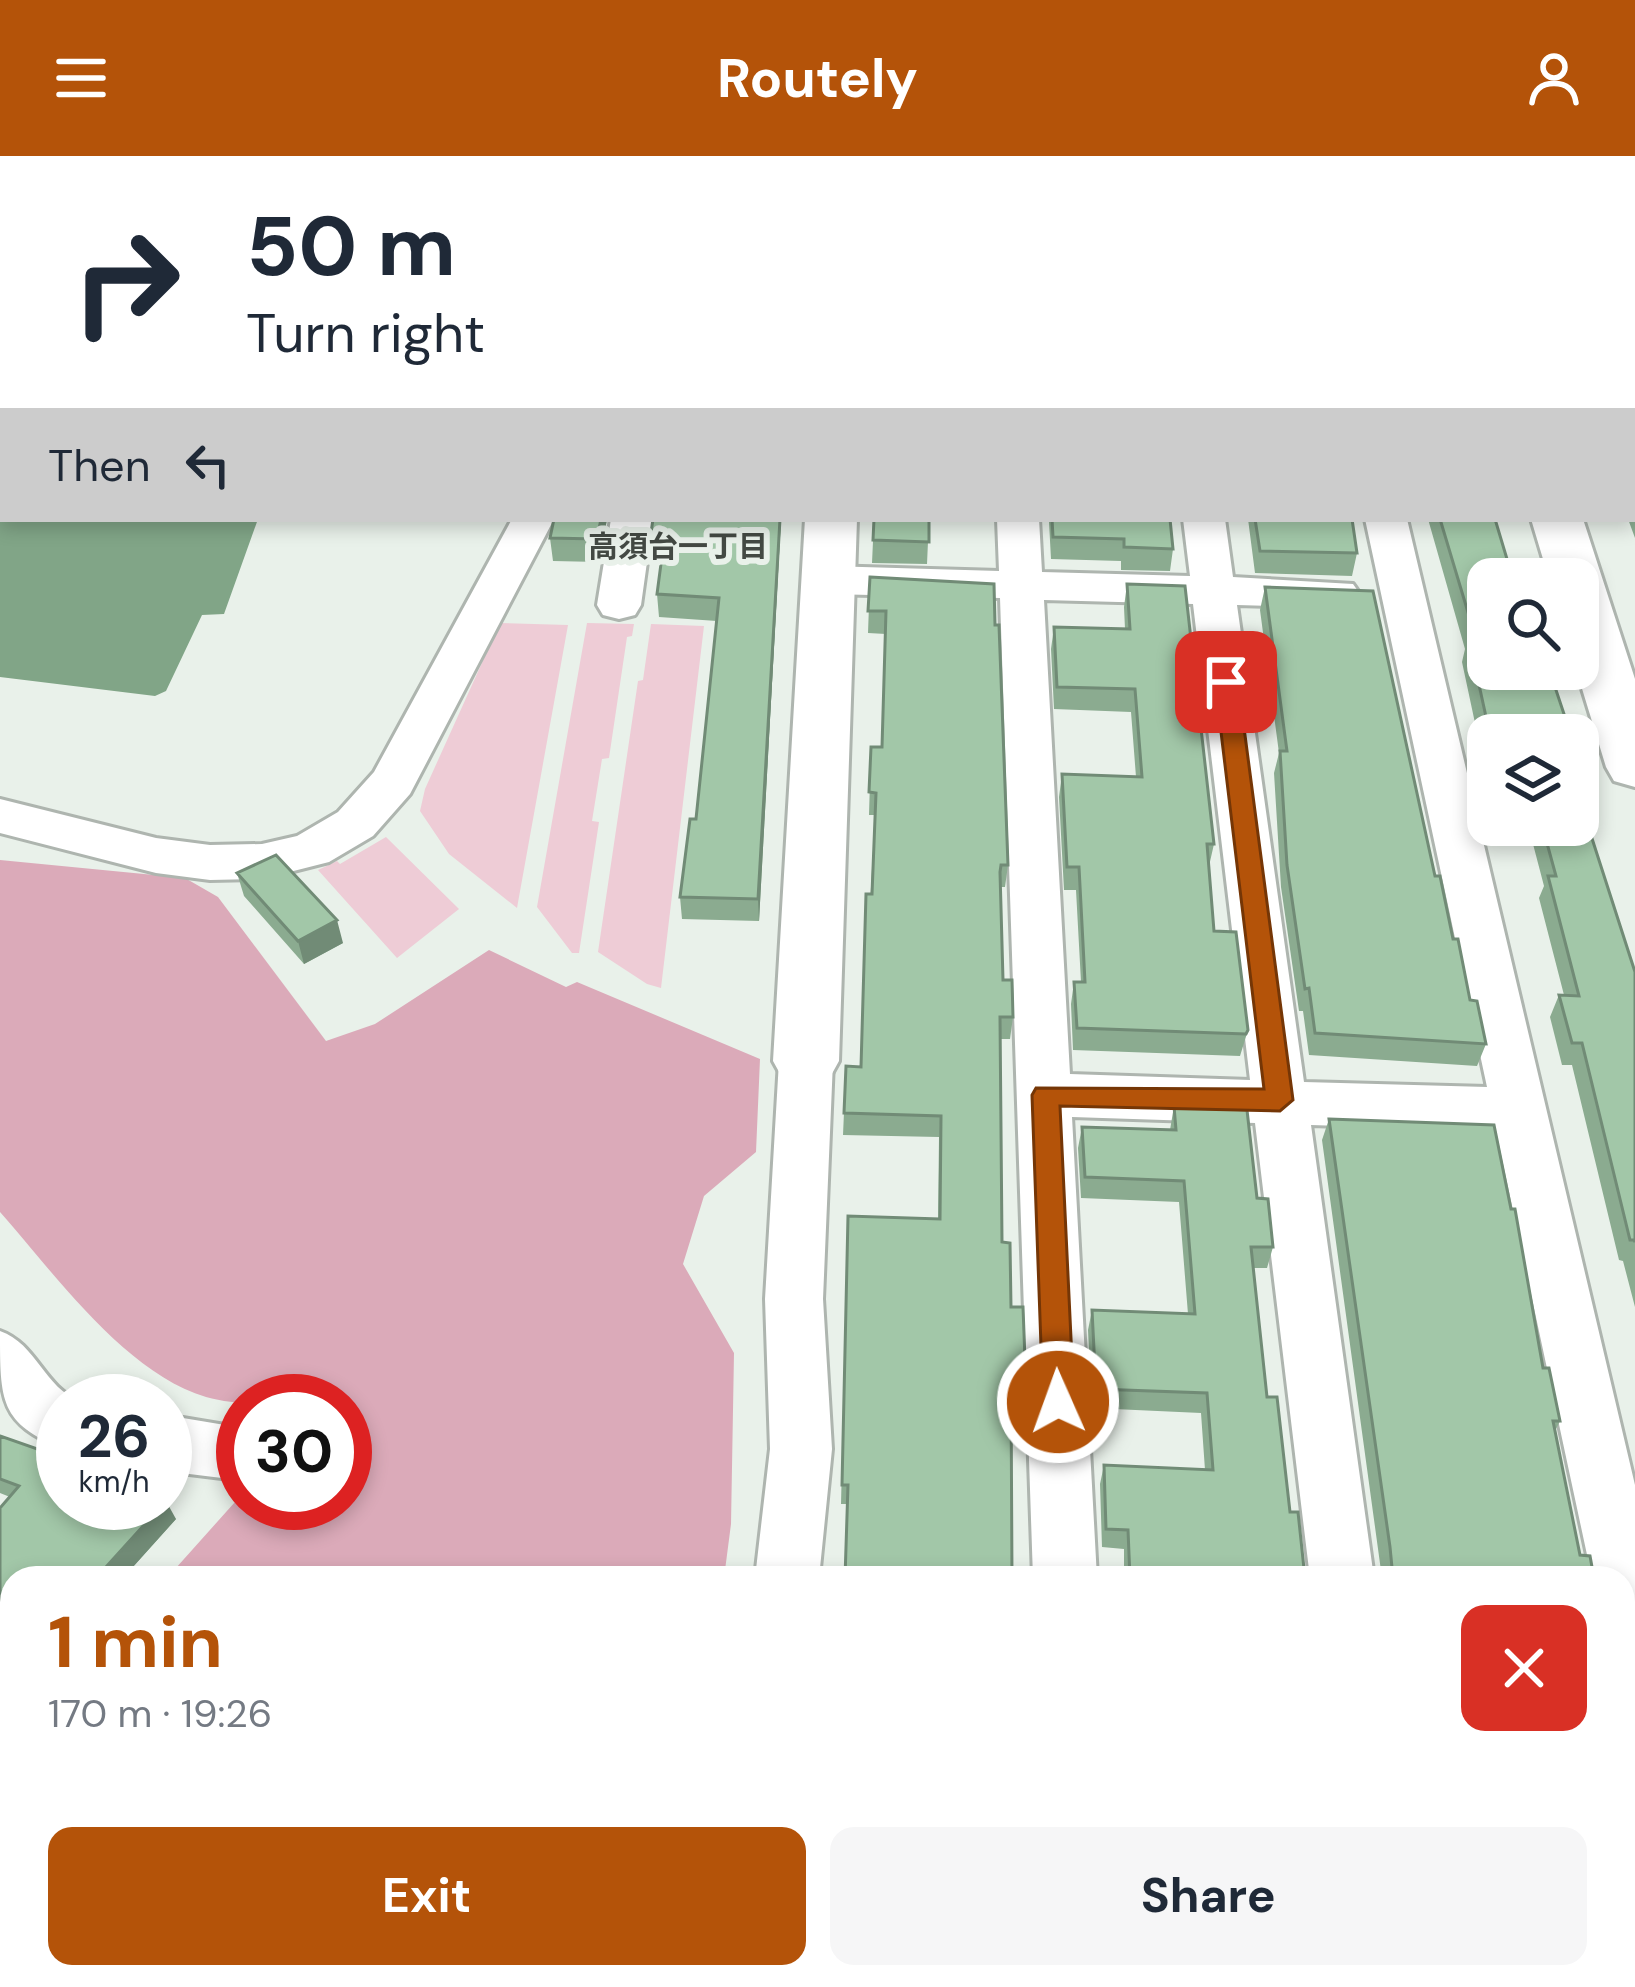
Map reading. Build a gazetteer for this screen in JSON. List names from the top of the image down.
{
  "districts": ["高須台一丁目"],
  "page": {
    "header": "Routely",
    "turn": ["50 m", "Turn right"],
    "then": "Then",
    "speed": "26 km/h",
    "limit": "30",
    "heading": ["1 min", "170 m · 19:26"],
    "buttons": ["Exit", "Share"]
  }
}
